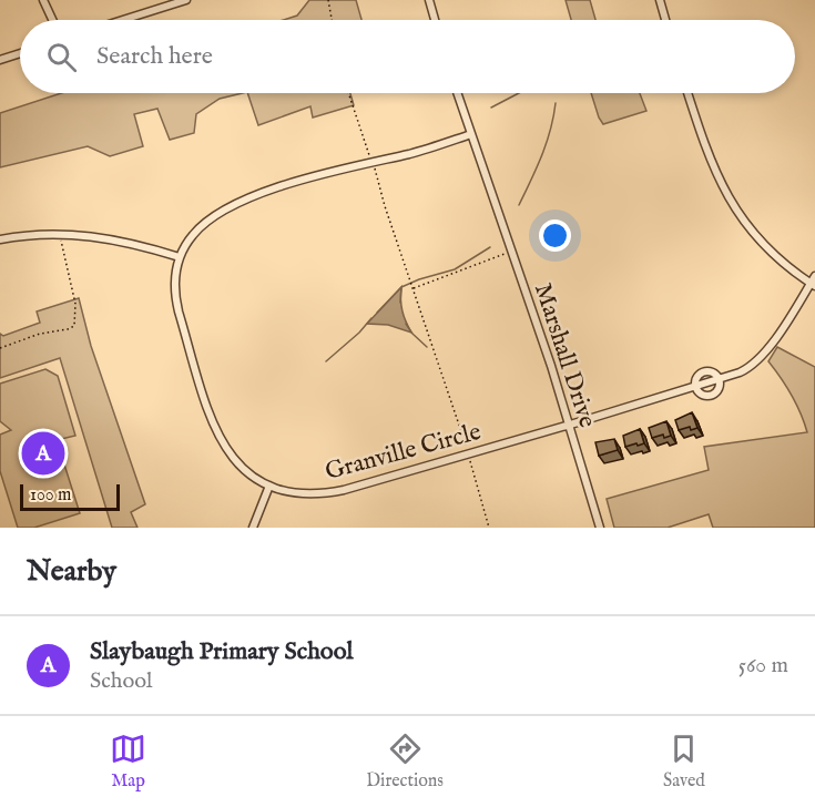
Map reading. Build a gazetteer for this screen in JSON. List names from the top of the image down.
{
  "streets": {
    "street": ["Marshall Drive", "Granville Circle"]
  },
  "crossings": [
    ["Marshall Drive", "Granville Circle"]
  ],
  "scale_bar": "100 m",
  "page": {
    "search": "Search here",
    "pins": "A",
    "scale": "100 m",
    "heading": "Nearby",
    "list": [
      {
        "mark": "A",
        "name": "Slaybaugh Primary School",
        "note": "School",
        "value": "560 m"
      }
    ],
    "nav": ["Map", "Directions", "Saved"]
  }
}
